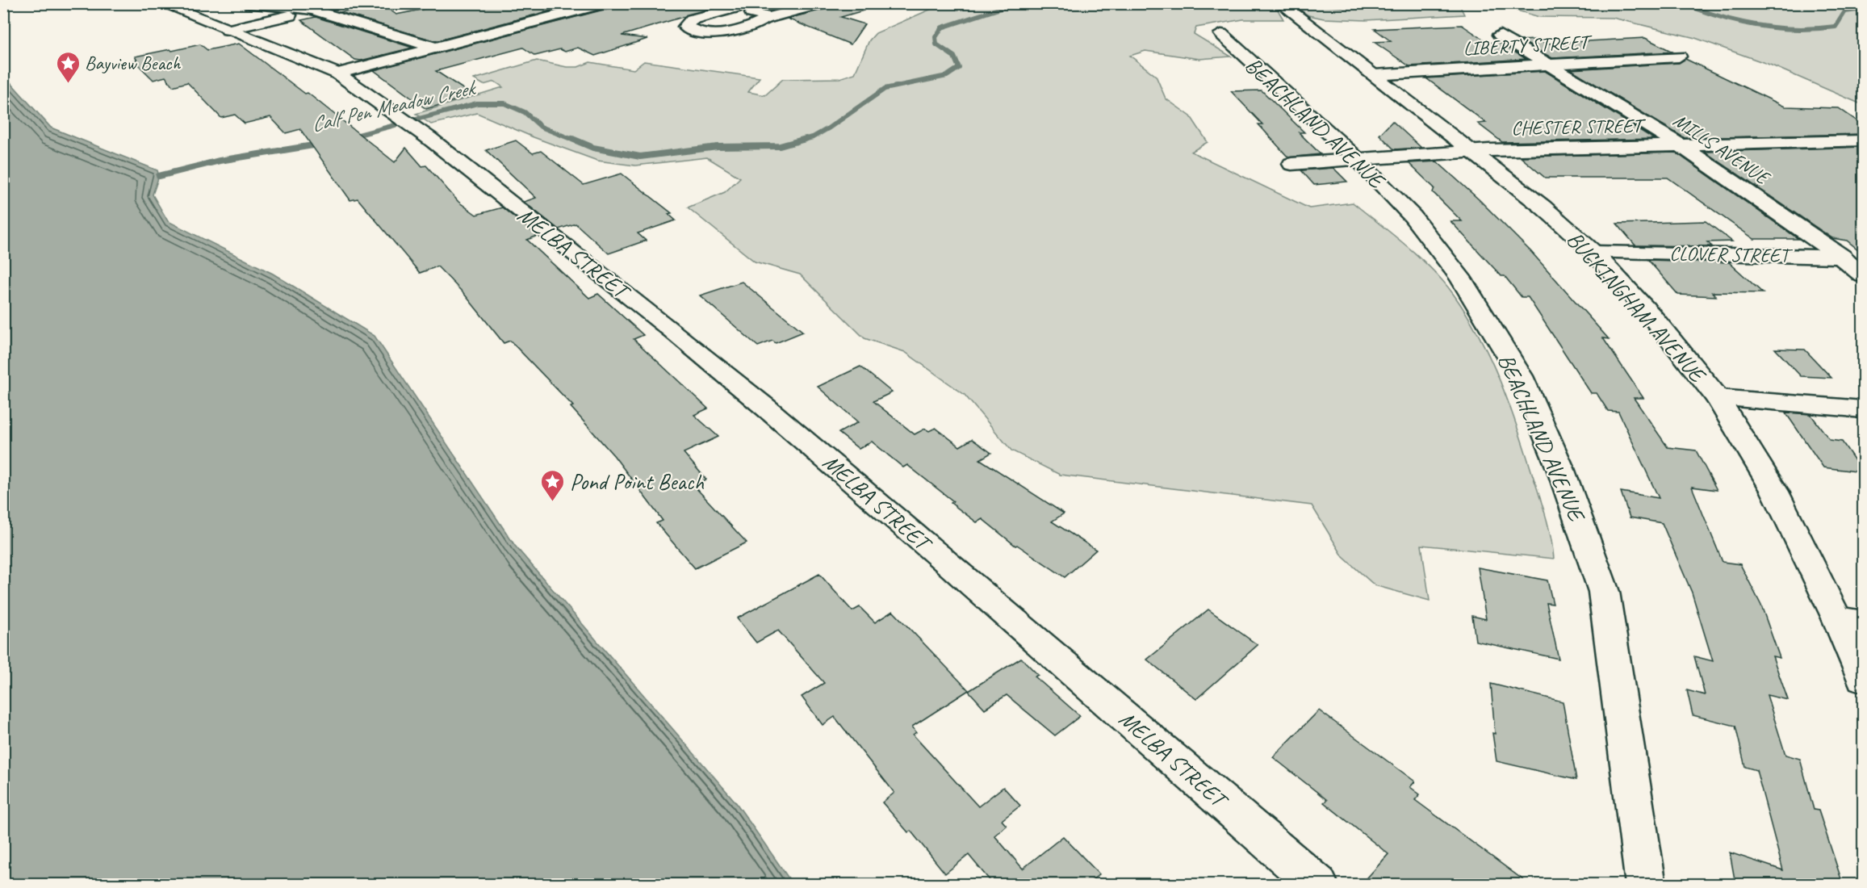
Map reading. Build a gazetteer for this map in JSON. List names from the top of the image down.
{
  "streets": {
    "street": [
      "LIBERTY STREET",
      "BEACHLAND AVENUE",
      "CHESTER STREET",
      "MILLS AVENUE",
      "MELBA STREET",
      "CLOVER STREET",
      "BUCKINGHAM AVENUE"
    ]
  },
  "crossings": [
    ["LIBERTY STREET", "MILLS AVENUE"],
    ["LIBERTY STREET", "BUCKINGHAM AVENUE"],
    ["BEACHLAND AVENUE", "CHESTER STREET"],
    ["CHESTER STREET", "MILLS AVENUE"],
    ["CHESTER STREET", "BUCKINGHAM AVENUE"],
    ["MILLS AVENUE", "CLOVER STREET"],
    ["CLOVER STREET", "BUCKINGHAM AVENUE"]
  ],
  "water": ["Calf Pen Meadow Creek"],
  "places": {
    "place": ["Bayview Beach", "Pond Point Beach"]
  }
}
